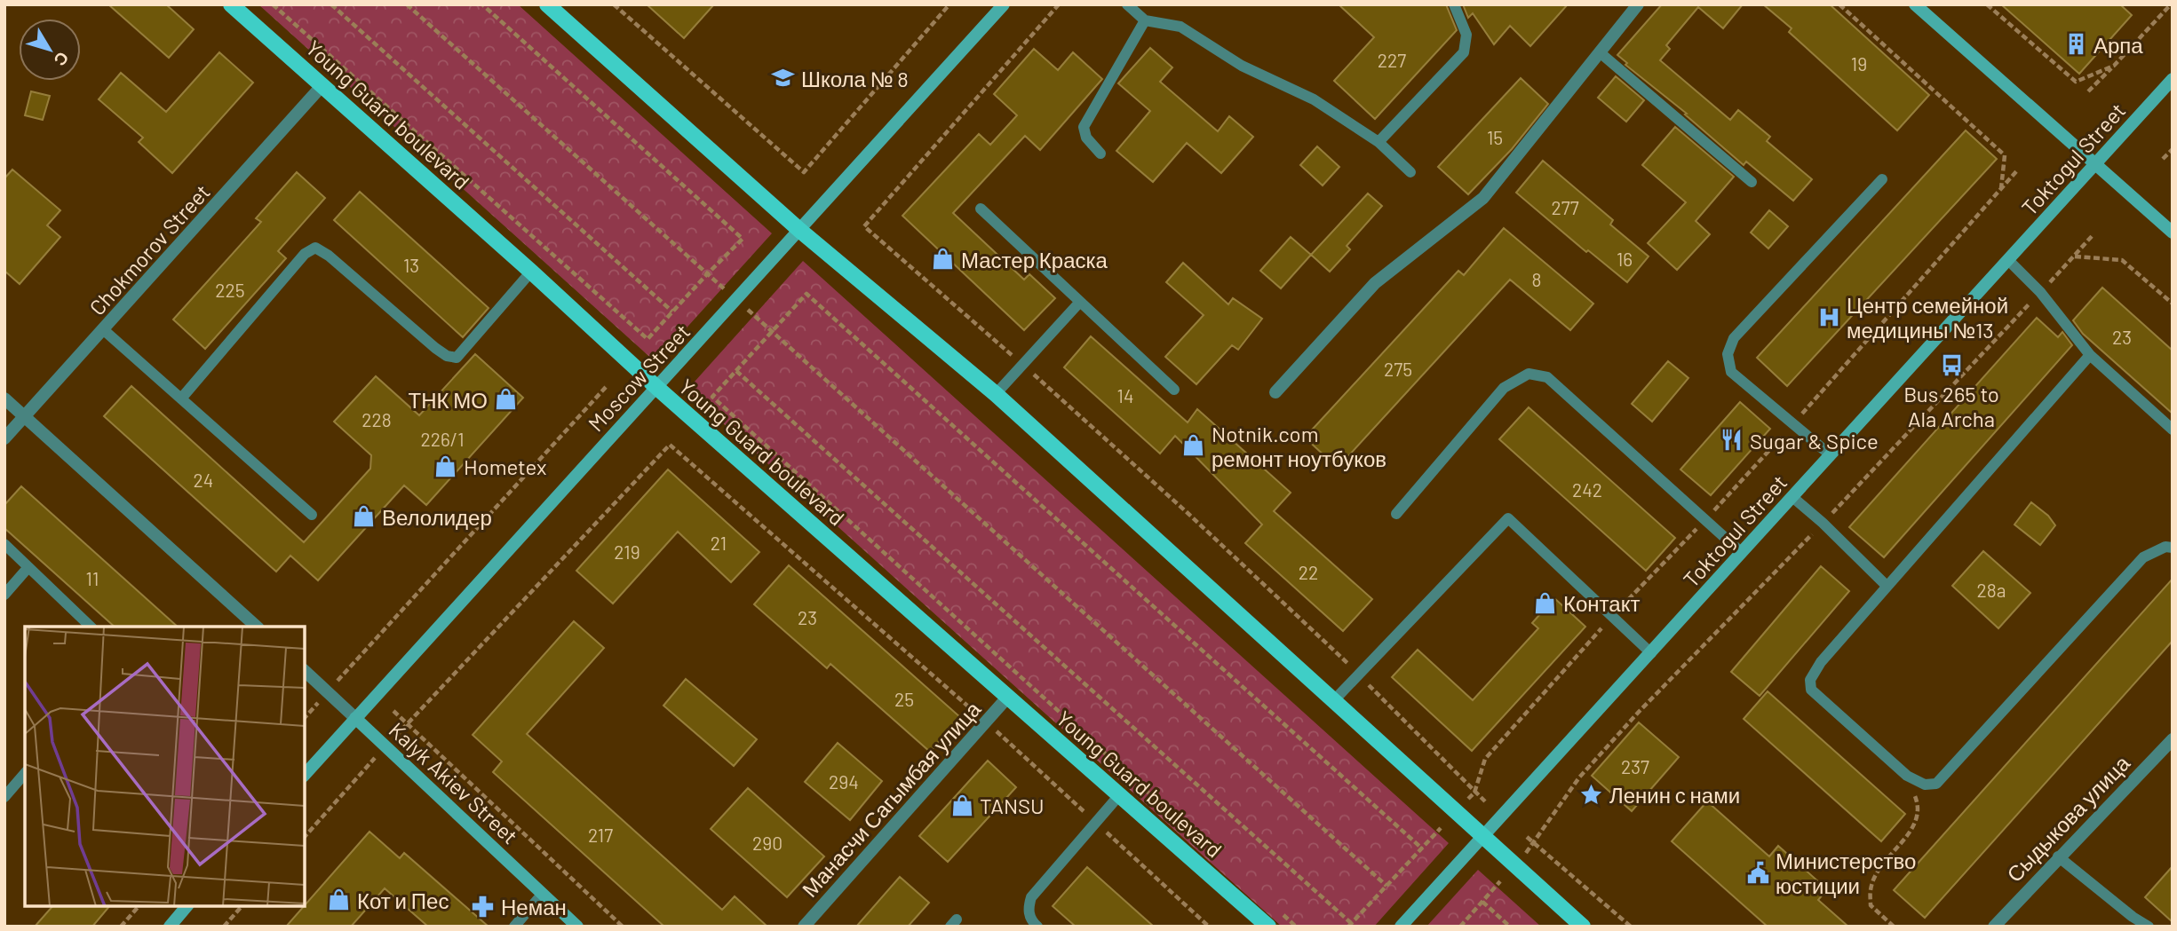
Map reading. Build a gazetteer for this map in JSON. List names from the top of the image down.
{
  "streets": {
    "main road": [
      "Young Guard boulevard",
      "Toktogul Street",
      "Moscow Street",
      "Kalyk Akiev Street"
    ],
    "street": ["Chokmorov Street", "Манасчи Сагымбая улица", "Сыдыкова улица"]
  },
  "crossings": [
    ["Young Guard boulevard", "Chokmorov Street"],
    ["Young Guard boulevard", "Moscow Street"],
    ["Young Guard boulevard", "Манасчи Сагымбая улица"],
    ["Moscow Street", "Kalyk Akiev Street"]
  ],
  "places": {
    "building": ["Арпа"],
    "school or university": ["Школа № 8"],
    "shop": [
      "Мастер Краска",
      "ТНК МО",
      "Notnik.com ремонт ноутбуков",
      "Hometex",
      "Велолидер",
      "Контакт",
      "TANSU",
      "Кот и Пес"
    ],
    "hospital": ["Центр семейной медицины №13"],
    "bus stop": ["Bus 265 to Ala Archa"],
    "restaurant": ["Sugar & Spice"],
    "place": ["Ленин с нами"],
    "public building": ["Министерство юстиции"],
    "pharmacy": ["Неман"]
  },
  "house_numbers": [
    "227",
    "19",
    "15",
    "277",
    "16",
    "13",
    "8",
    "225",
    "23",
    "275",
    "14",
    "228",
    "226/1",
    "24",
    "242",
    "21",
    "219",
    "22",
    "11",
    "28a",
    "23",
    "25",
    "237",
    "294",
    "217",
    "290"
  ],
  "north": "bottom right"
}
